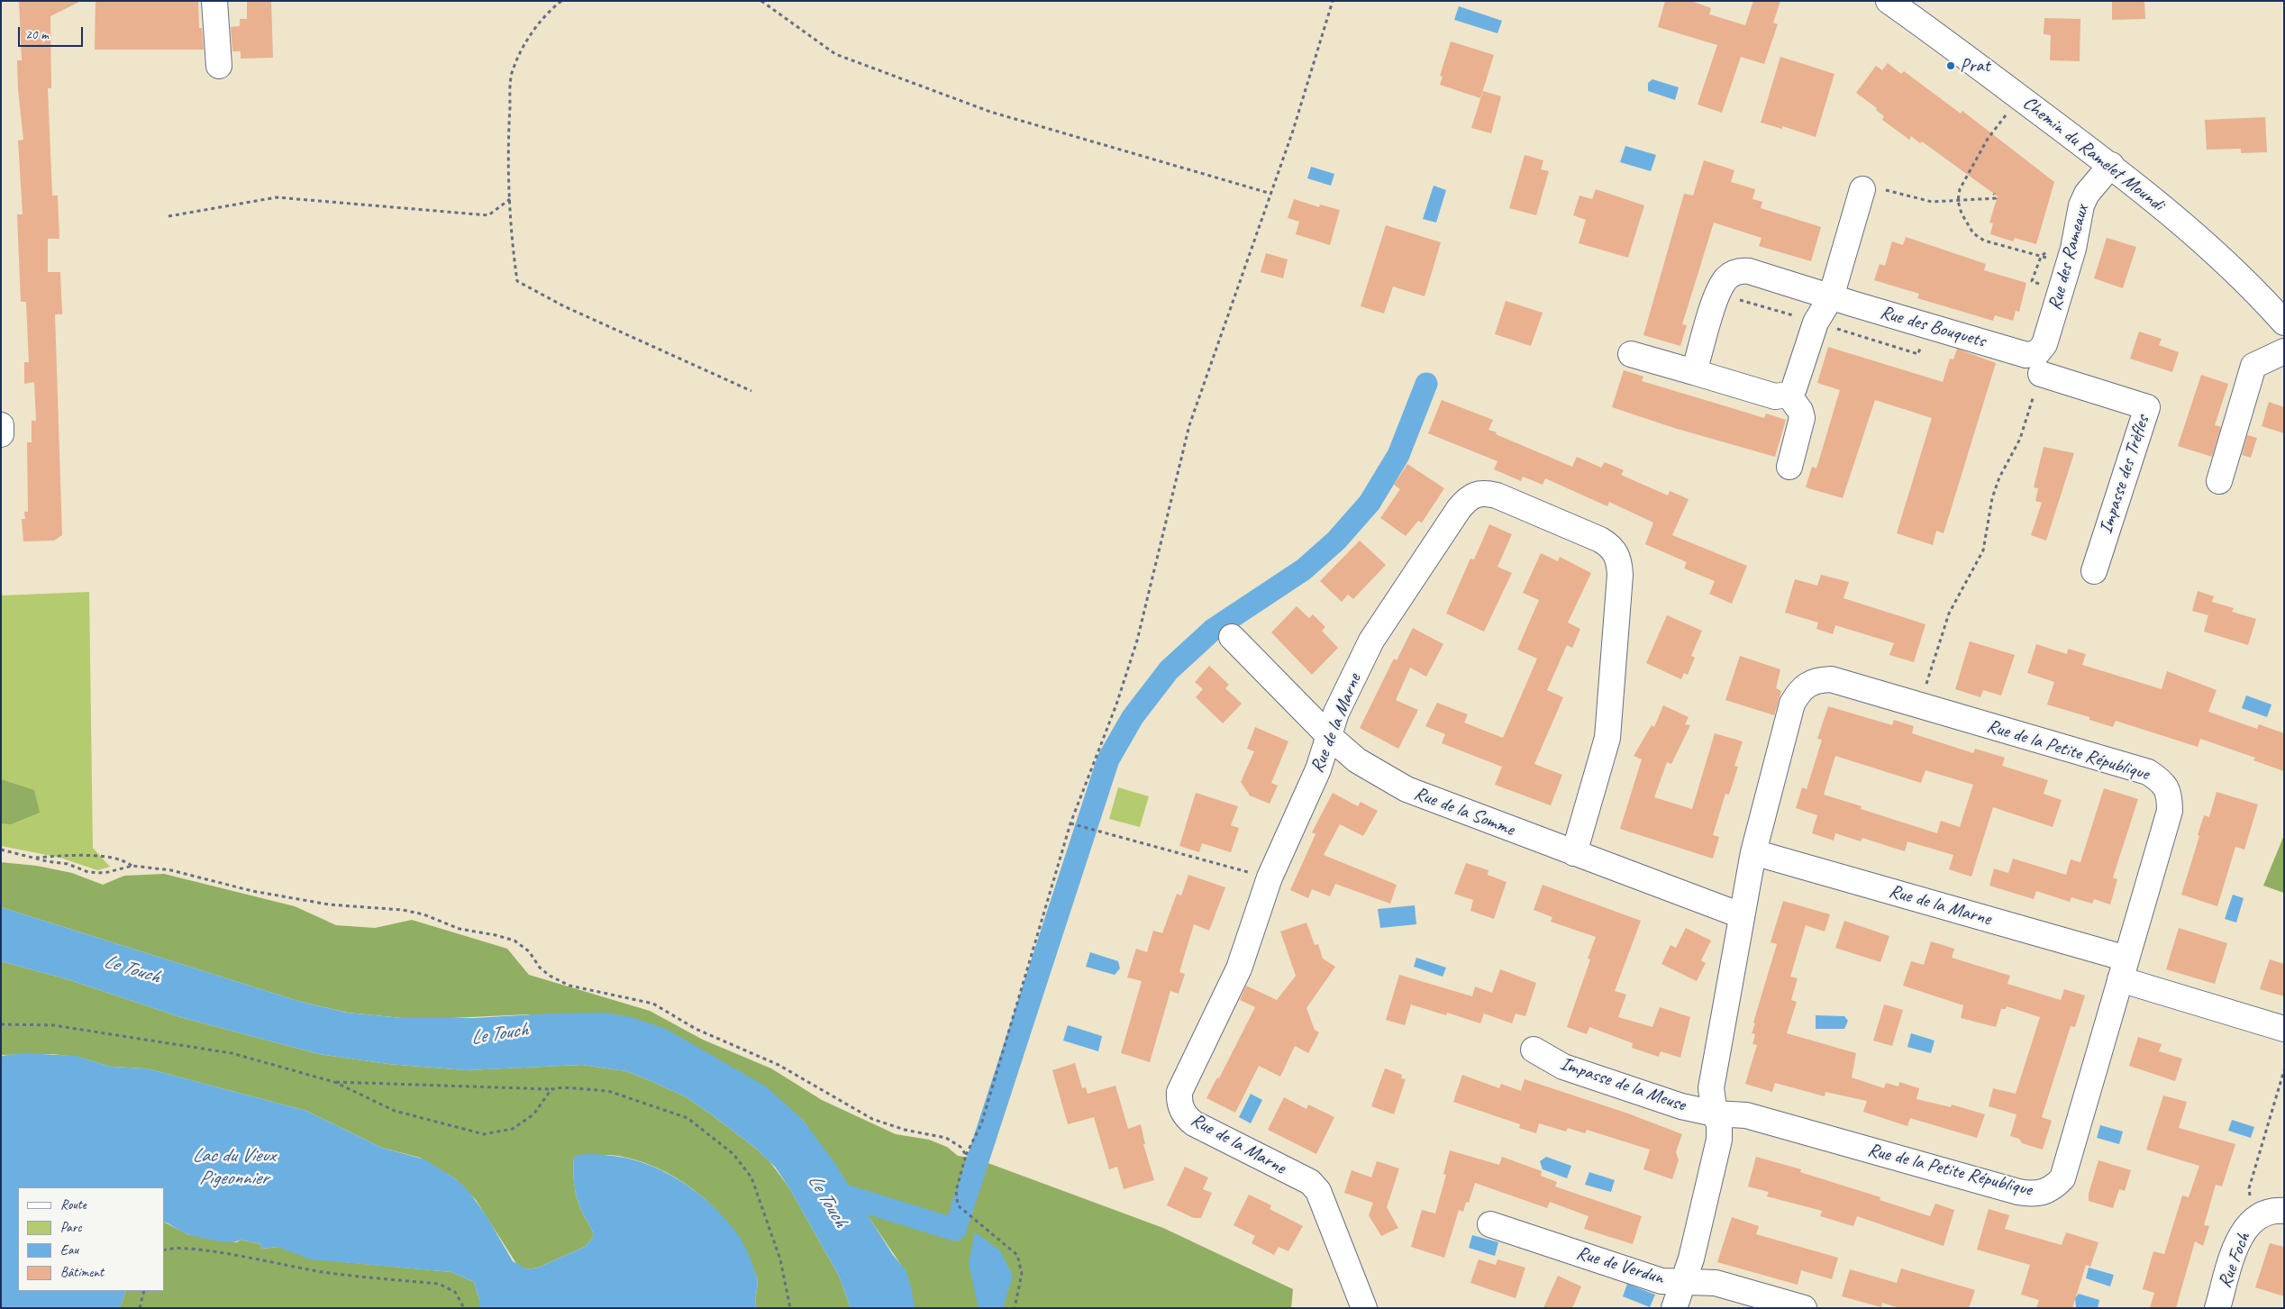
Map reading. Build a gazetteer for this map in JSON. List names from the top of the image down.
{
  "streets": {
    "street": [
      "Chemin du Ramelet Moundi",
      "Rue des Rameaux",
      "Rue des Bouquets",
      "Impasse des Trèfles",
      "Rue de la Marne",
      "Rue de la Petite République",
      "Rue de la Somme",
      "Impasse de la Meuse",
      "Rue Foch",
      "Rue de Verdun"
    ]
  },
  "crossings": [
    ["Chemin du Ramelet Moundi", "Rue des Rameaux"],
    ["Rue des Rameaux", "Rue des Bouquets"],
    ["Rue des Rameaux", "Impasse des Trèfles"],
    ["Rue des Bouquets", "Impasse des Trèfles"],
    ["Rue de la Marne", "Rue de la Petite République"],
    ["Rue de la Marne", "Rue de la Somme"],
    ["Rue de la Petite République", "Rue de la Somme"],
    ["Rue de la Petite République", "Impasse de la Meuse"],
    ["Rue de la Petite République", "Rue de Verdun"]
  ],
  "water": ["Le Touch", "Lac du Vieux Pigeonnier"],
  "places": ["Prat"],
  "legend": [
    "Route",
    "Parc",
    "Eau",
    "Bâtiment"
  ],
  "scale_bar": "20 m"
}
